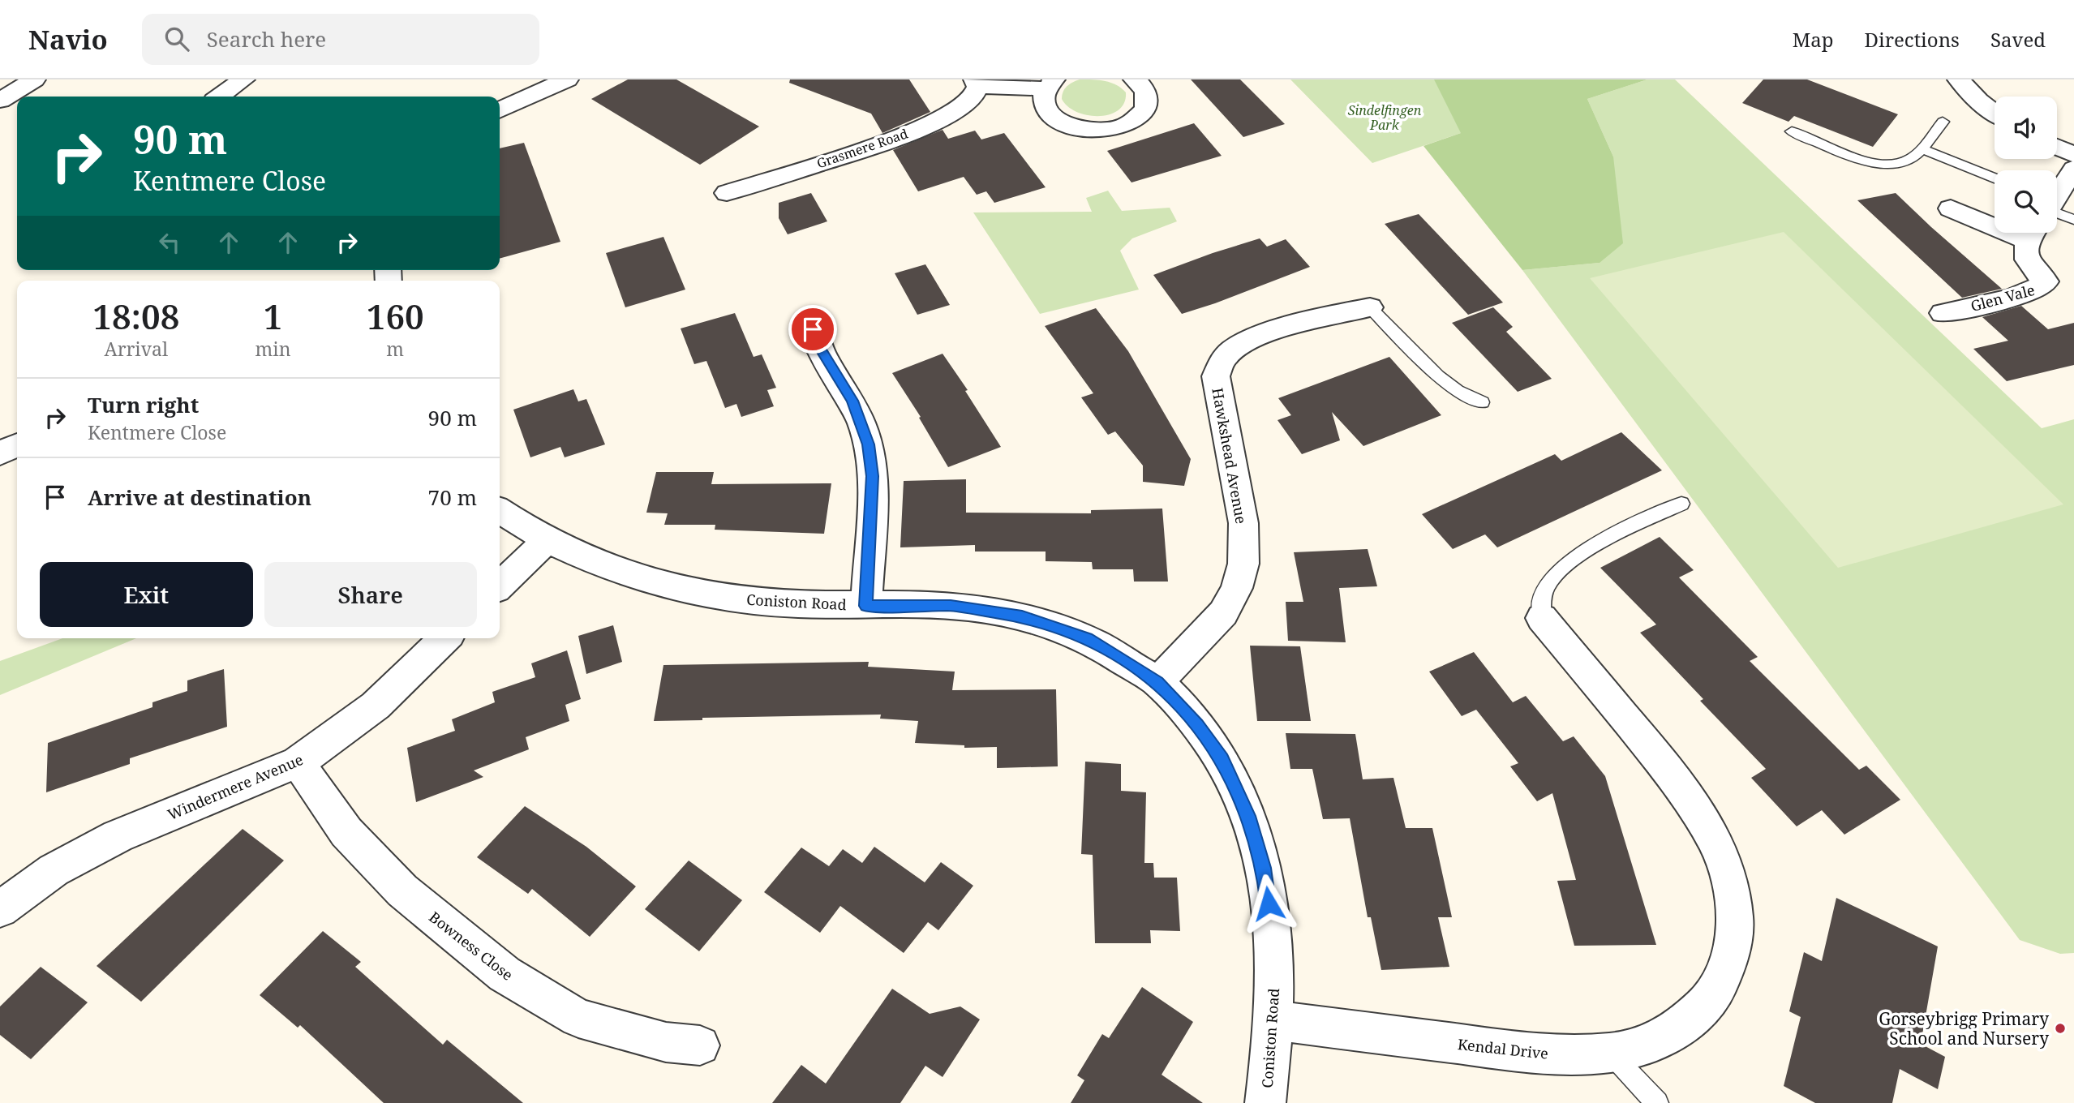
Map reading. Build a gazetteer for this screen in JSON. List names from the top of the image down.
{
  "streets": {
    "street": [
      "Grasmere Road",
      "Glen Vale",
      "Hawkshead Avenue",
      "Coniston Road",
      "Windermere Avenue",
      "Bowness Close",
      "Kendal Drive"
    ]
  },
  "crossings": [
    ["Hawkshead Avenue", "Coniston Road"],
    ["Coniston Road", "Kendal Drive"],
    ["Windermere Avenue", "Bowness Close"]
  ],
  "parks": ["Sindelfingen Park"],
  "places": ["Gorseybrigg Primary School and Nursery"],
  "page": {
    "header": "Navio",
    "search": "Search here",
    "nav": ["Map", "Directions", "Saved"],
    "turn": ["90 m", "Kentmere Close"],
    "eta": [
      "18:08",
      "Arrival",
      "1",
      "min",
      "160",
      "m"
    ],
    "list": [
      {
        "name": "Turn right",
        "note": "Kentmere Close",
        "value": "90 m"
      },
      {
        "name": "Arrive at destination",
        "value": "70 m"
      }
    ],
    "buttons": ["Exit", "Share"]
  }
}
